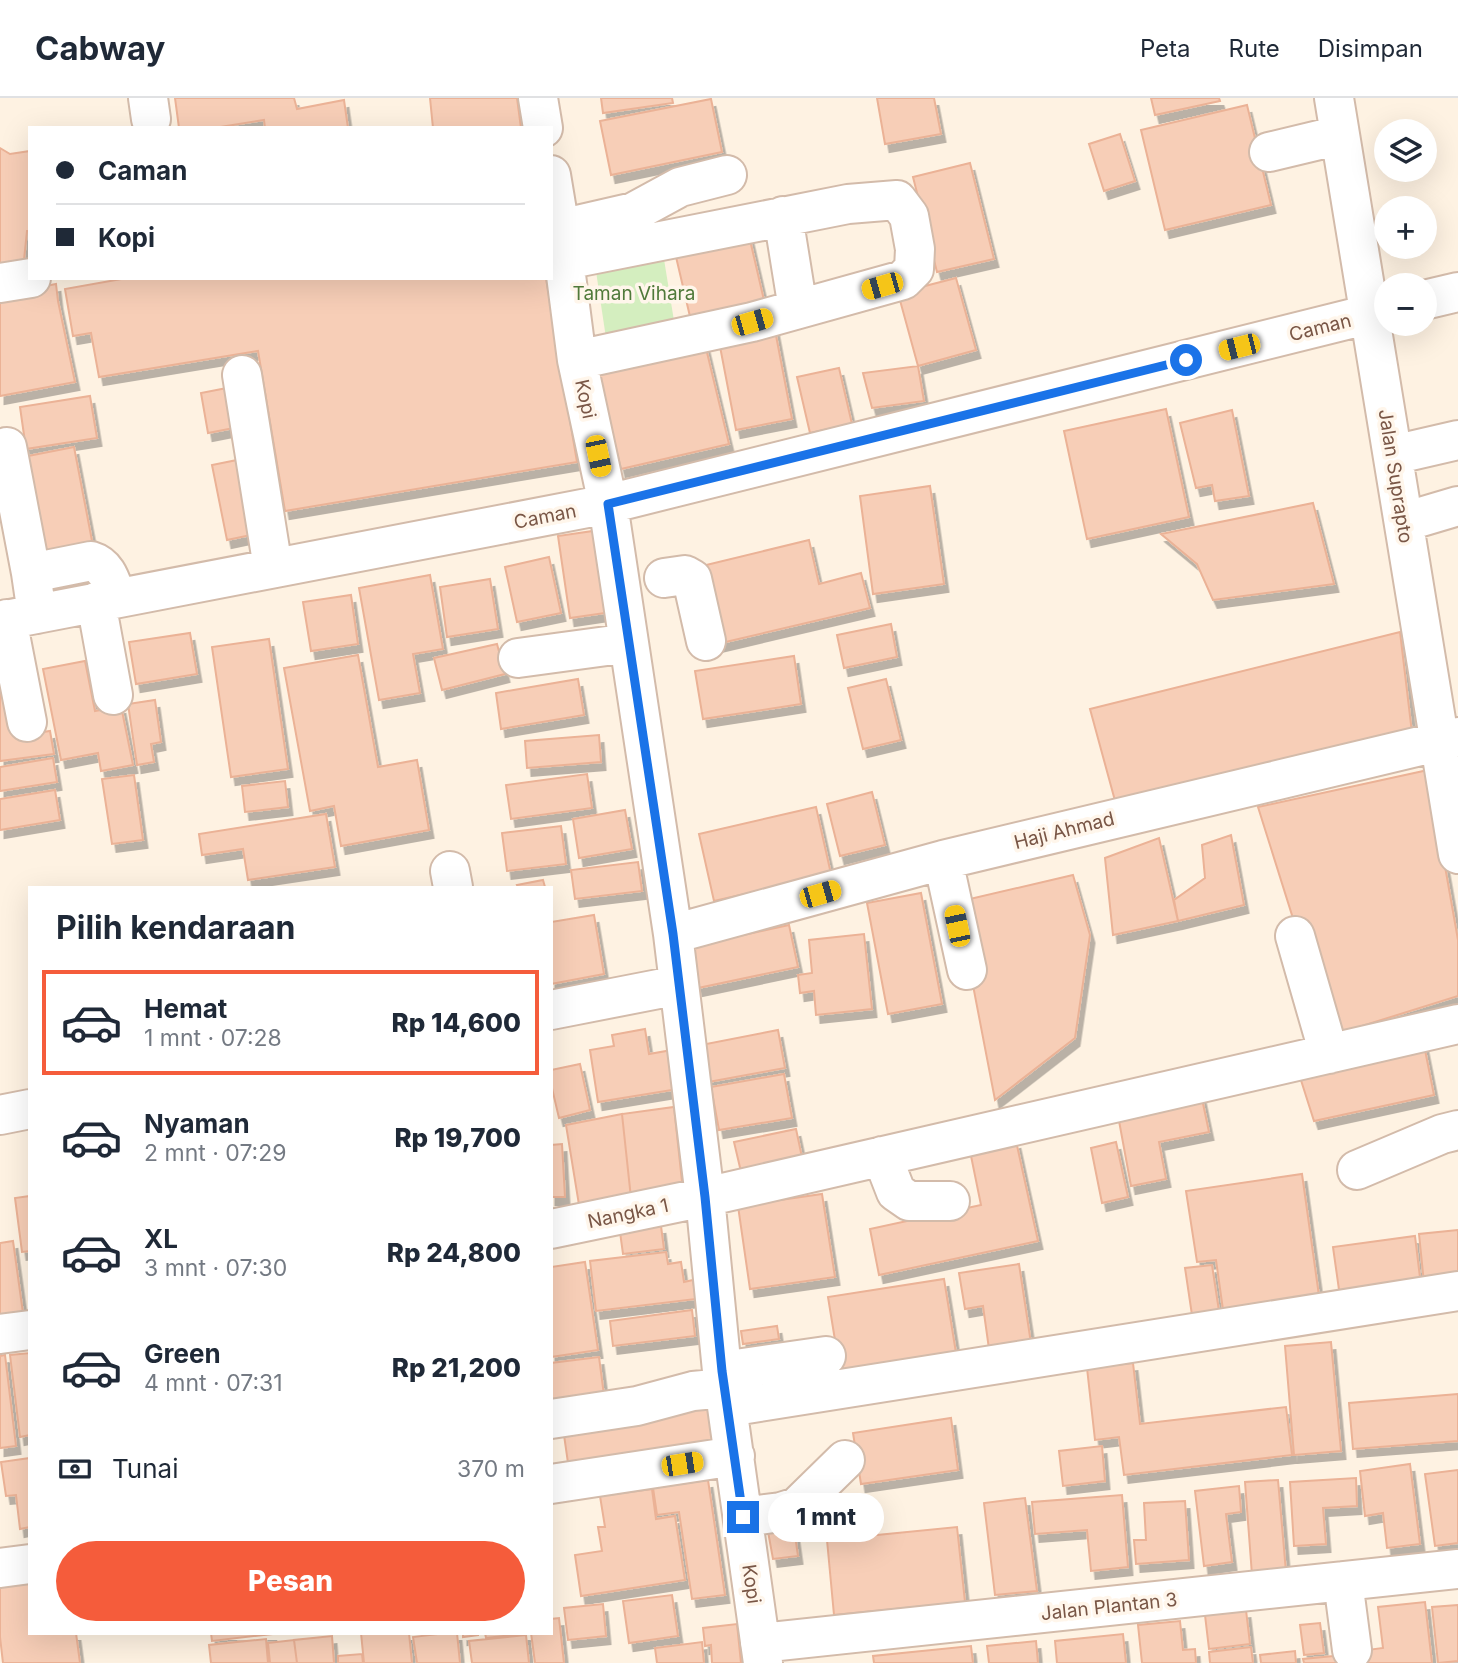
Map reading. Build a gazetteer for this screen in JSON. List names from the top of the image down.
{
  "streets": {
    "street": [
      "Caman",
      "Kopi",
      "Jalan Suprapto",
      "Haji Ahmad",
      "Nangka 1",
      "Jalan Plantan 3"
    ]
  },
  "crossings": [
    ["Caman", "Kopi"],
    ["Kopi", "Haji Ahmad"],
    ["Kopi", "Nangka 1"],
    ["Kopi", "Jalan Plantan 3"],
    ["Jalan Suprapto", "Haji Ahmad"]
  ],
  "parks": ["Taman Vihara"],
  "page": {
    "header": "Cabway",
    "nav": ["Peta", "Rute", "Disimpan"],
    "map_buttons": ["+", "−"],
    "banner": ["Caman", "Kopi"],
    "heading": "Pilih kendaraan",
    "list": [
      {
        "name": "Hemat",
        "note": "1 mnt · 07:28",
        "value": "Rp 14,600"
      },
      {
        "name": "Nyaman",
        "note": "2 mnt · 07:29",
        "value": "Rp 19,700"
      },
      {
        "name": "XL",
        "note": "3 mnt · 07:30",
        "value": "Rp 24,800"
      },
      {
        "name": "Green",
        "note": "4 mnt · 07:31",
        "value": "Rp 21,200"
      }
    ],
    "pay": ["Tunai", "370 m"],
    "bubble": "1 mnt",
    "buttons": "Pesan"
  }
}
